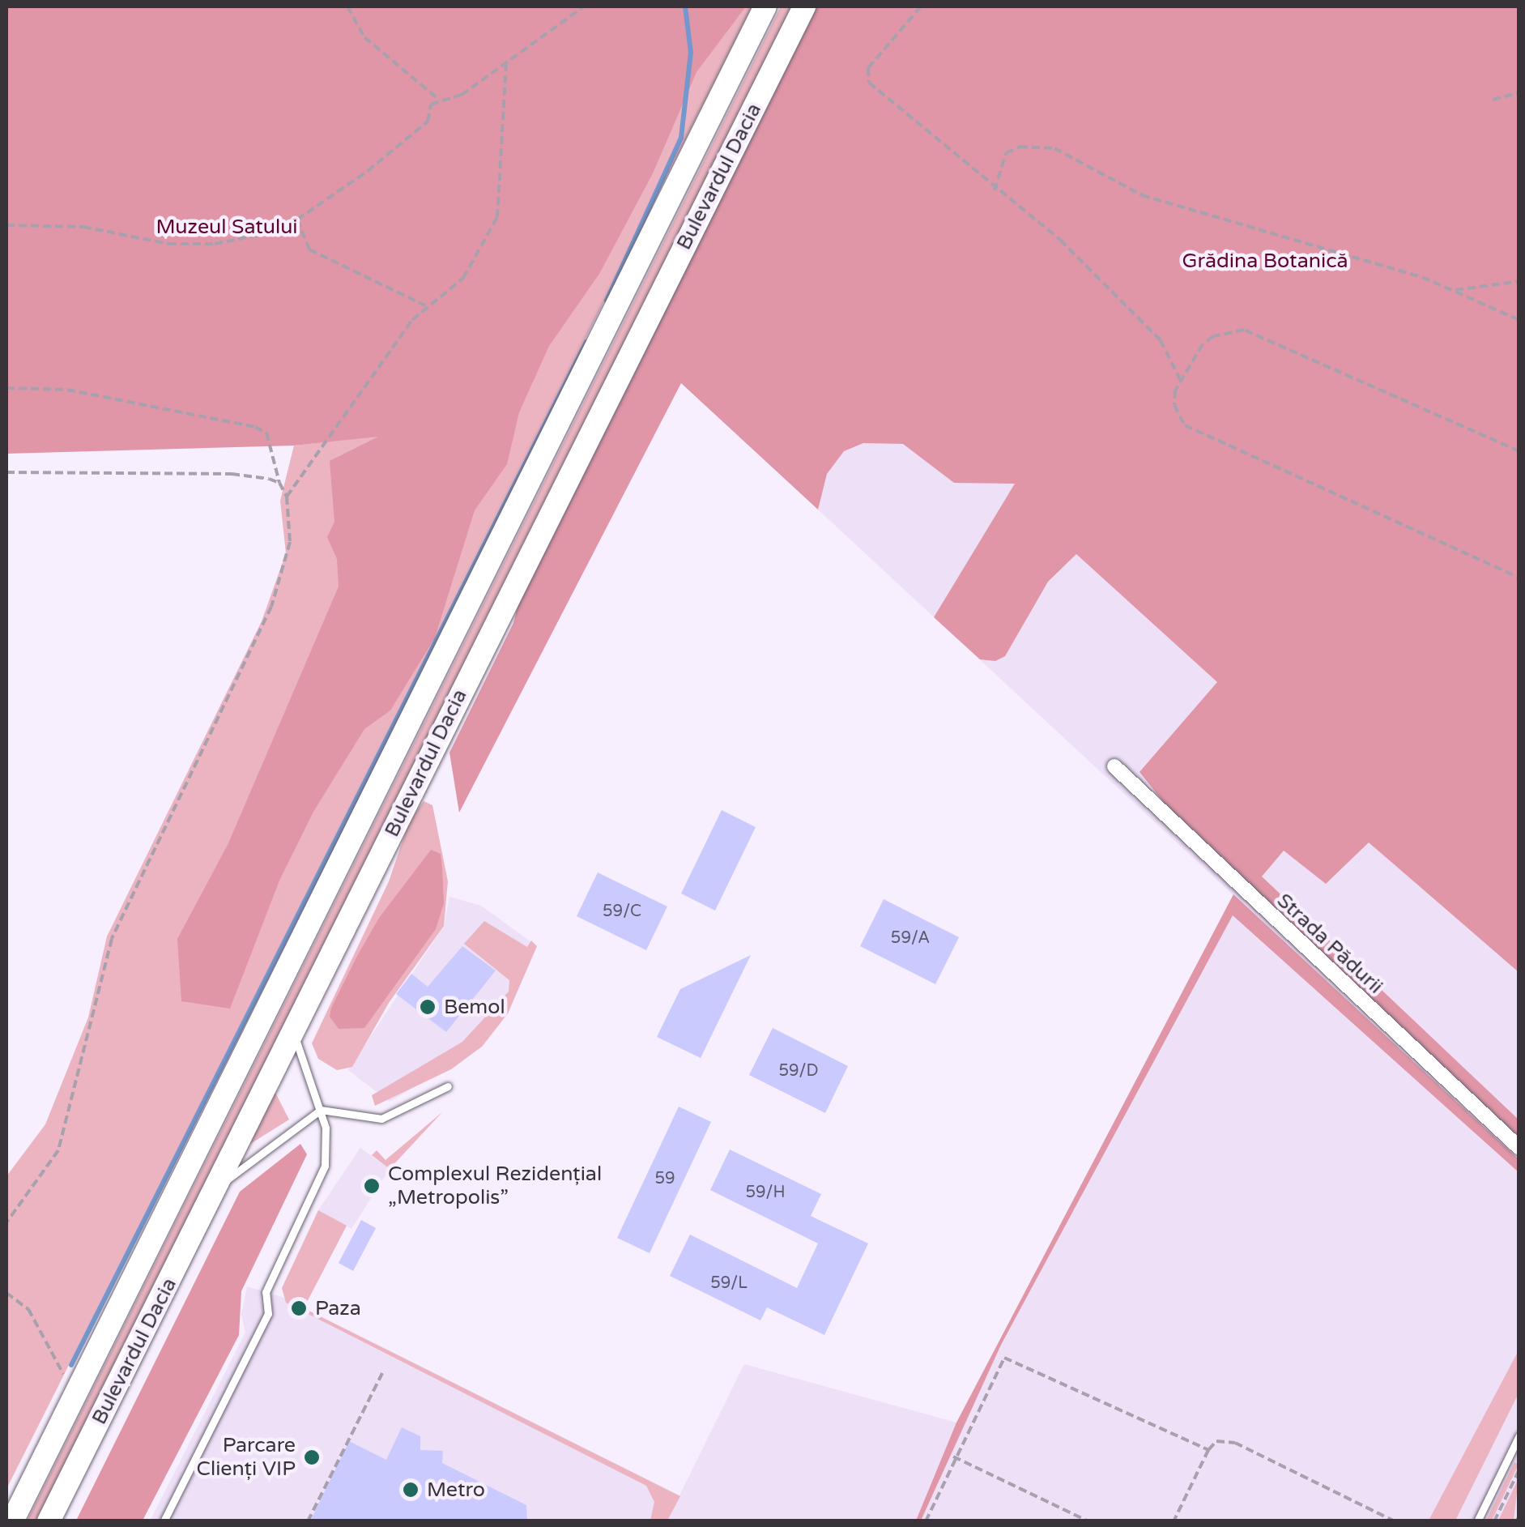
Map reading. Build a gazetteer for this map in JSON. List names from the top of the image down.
{
  "streets": {
    "main road": ["Bulevardul Dacia"],
    "street": ["Strada Pădurii"]
  },
  "parks": ["Muzeul Satului", "Grădina Botanică"],
  "places": [
    "Bemol",
    "Complexul Rezidențial „Metropolis”",
    "Paza",
    "Parcare Clienți VIP",
    "Metro"
  ],
  "house_numbers": [
    "59/C",
    "59/A",
    "59/D",
    "59",
    "59/H",
    "59/L"
  ]
}
